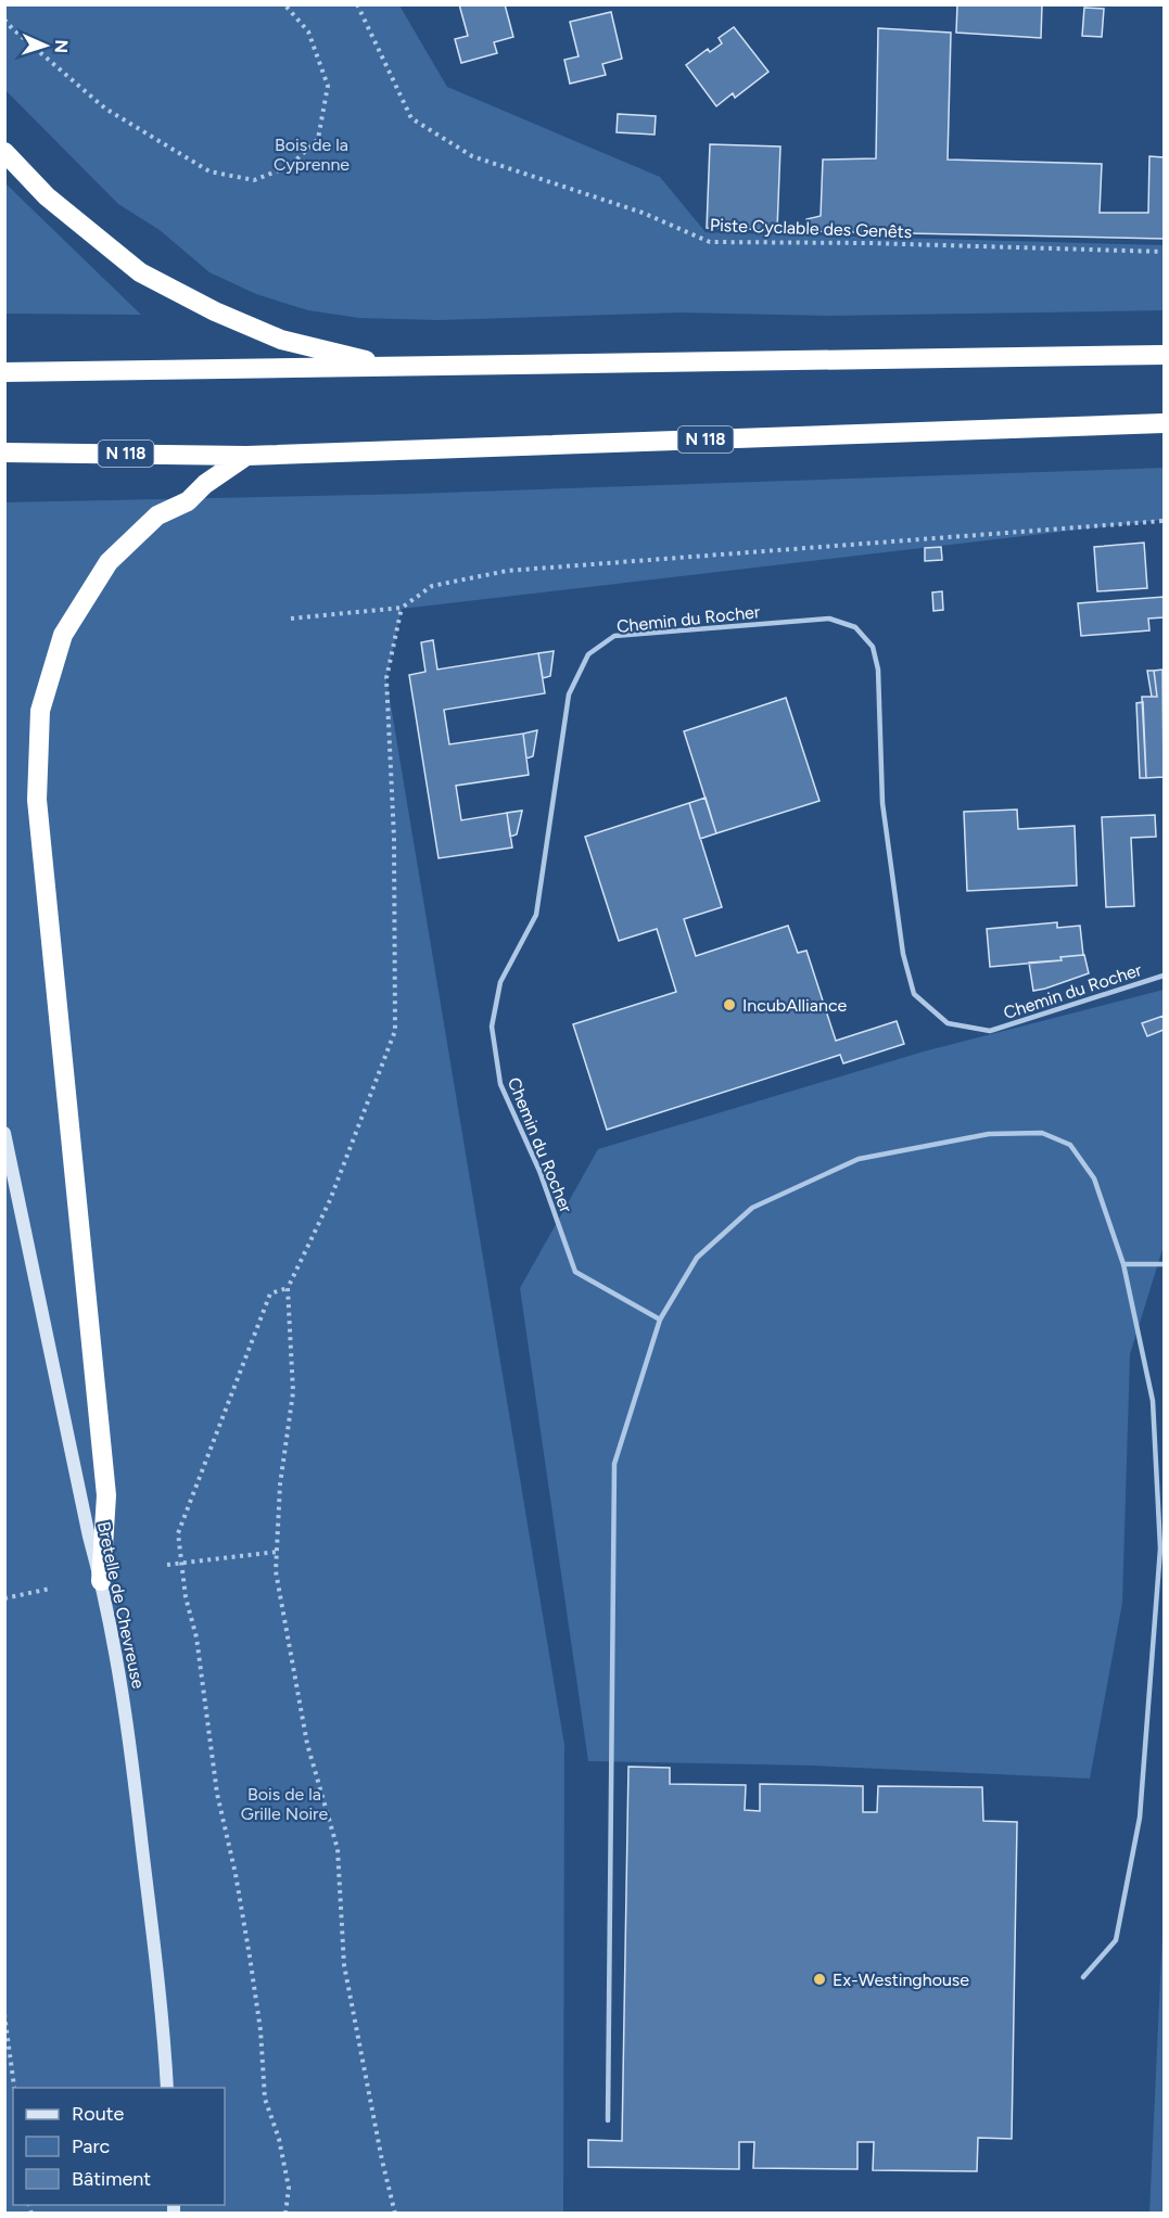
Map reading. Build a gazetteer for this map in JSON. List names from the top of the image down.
{
  "streets": {
    "highway": ["N 118"],
    "main road": ["Bretelle de Chevreuse"],
    "lane": ["Chemin du Rocher"],
    "path": ["Piste Cyclable des Genêts"]
  },
  "parks": ["Bois de la Cyprenne", "Bois de la Grille Noire"],
  "places": ["IncubAlliance", "Ex-Westinghouse"],
  "legend": ["Route", "Parc", "Bâtiment"],
  "north": "right"
}
